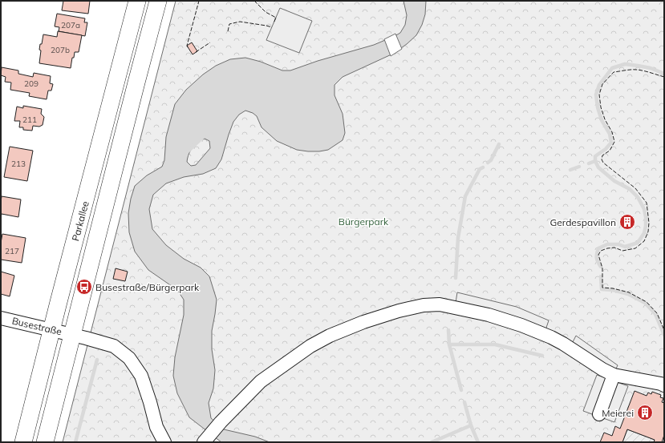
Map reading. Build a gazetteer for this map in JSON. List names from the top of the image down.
{
  "streets": {
    "main road": ["Parkallee"],
    "street": ["Busestraße"]
  },
  "crossings": [
    ["Parkallee", "Busestraße"]
  ],
  "parks": ["Bürgerpark"],
  "places": {
    "building": ["Gerdespavillon", "Meierei"],
    "bus stop": ["Busestraße/Bürgerpark"]
  },
  "house_numbers": [
    "207a",
    "207b",
    "209",
    "211",
    "213",
    "217"
  ]
}
